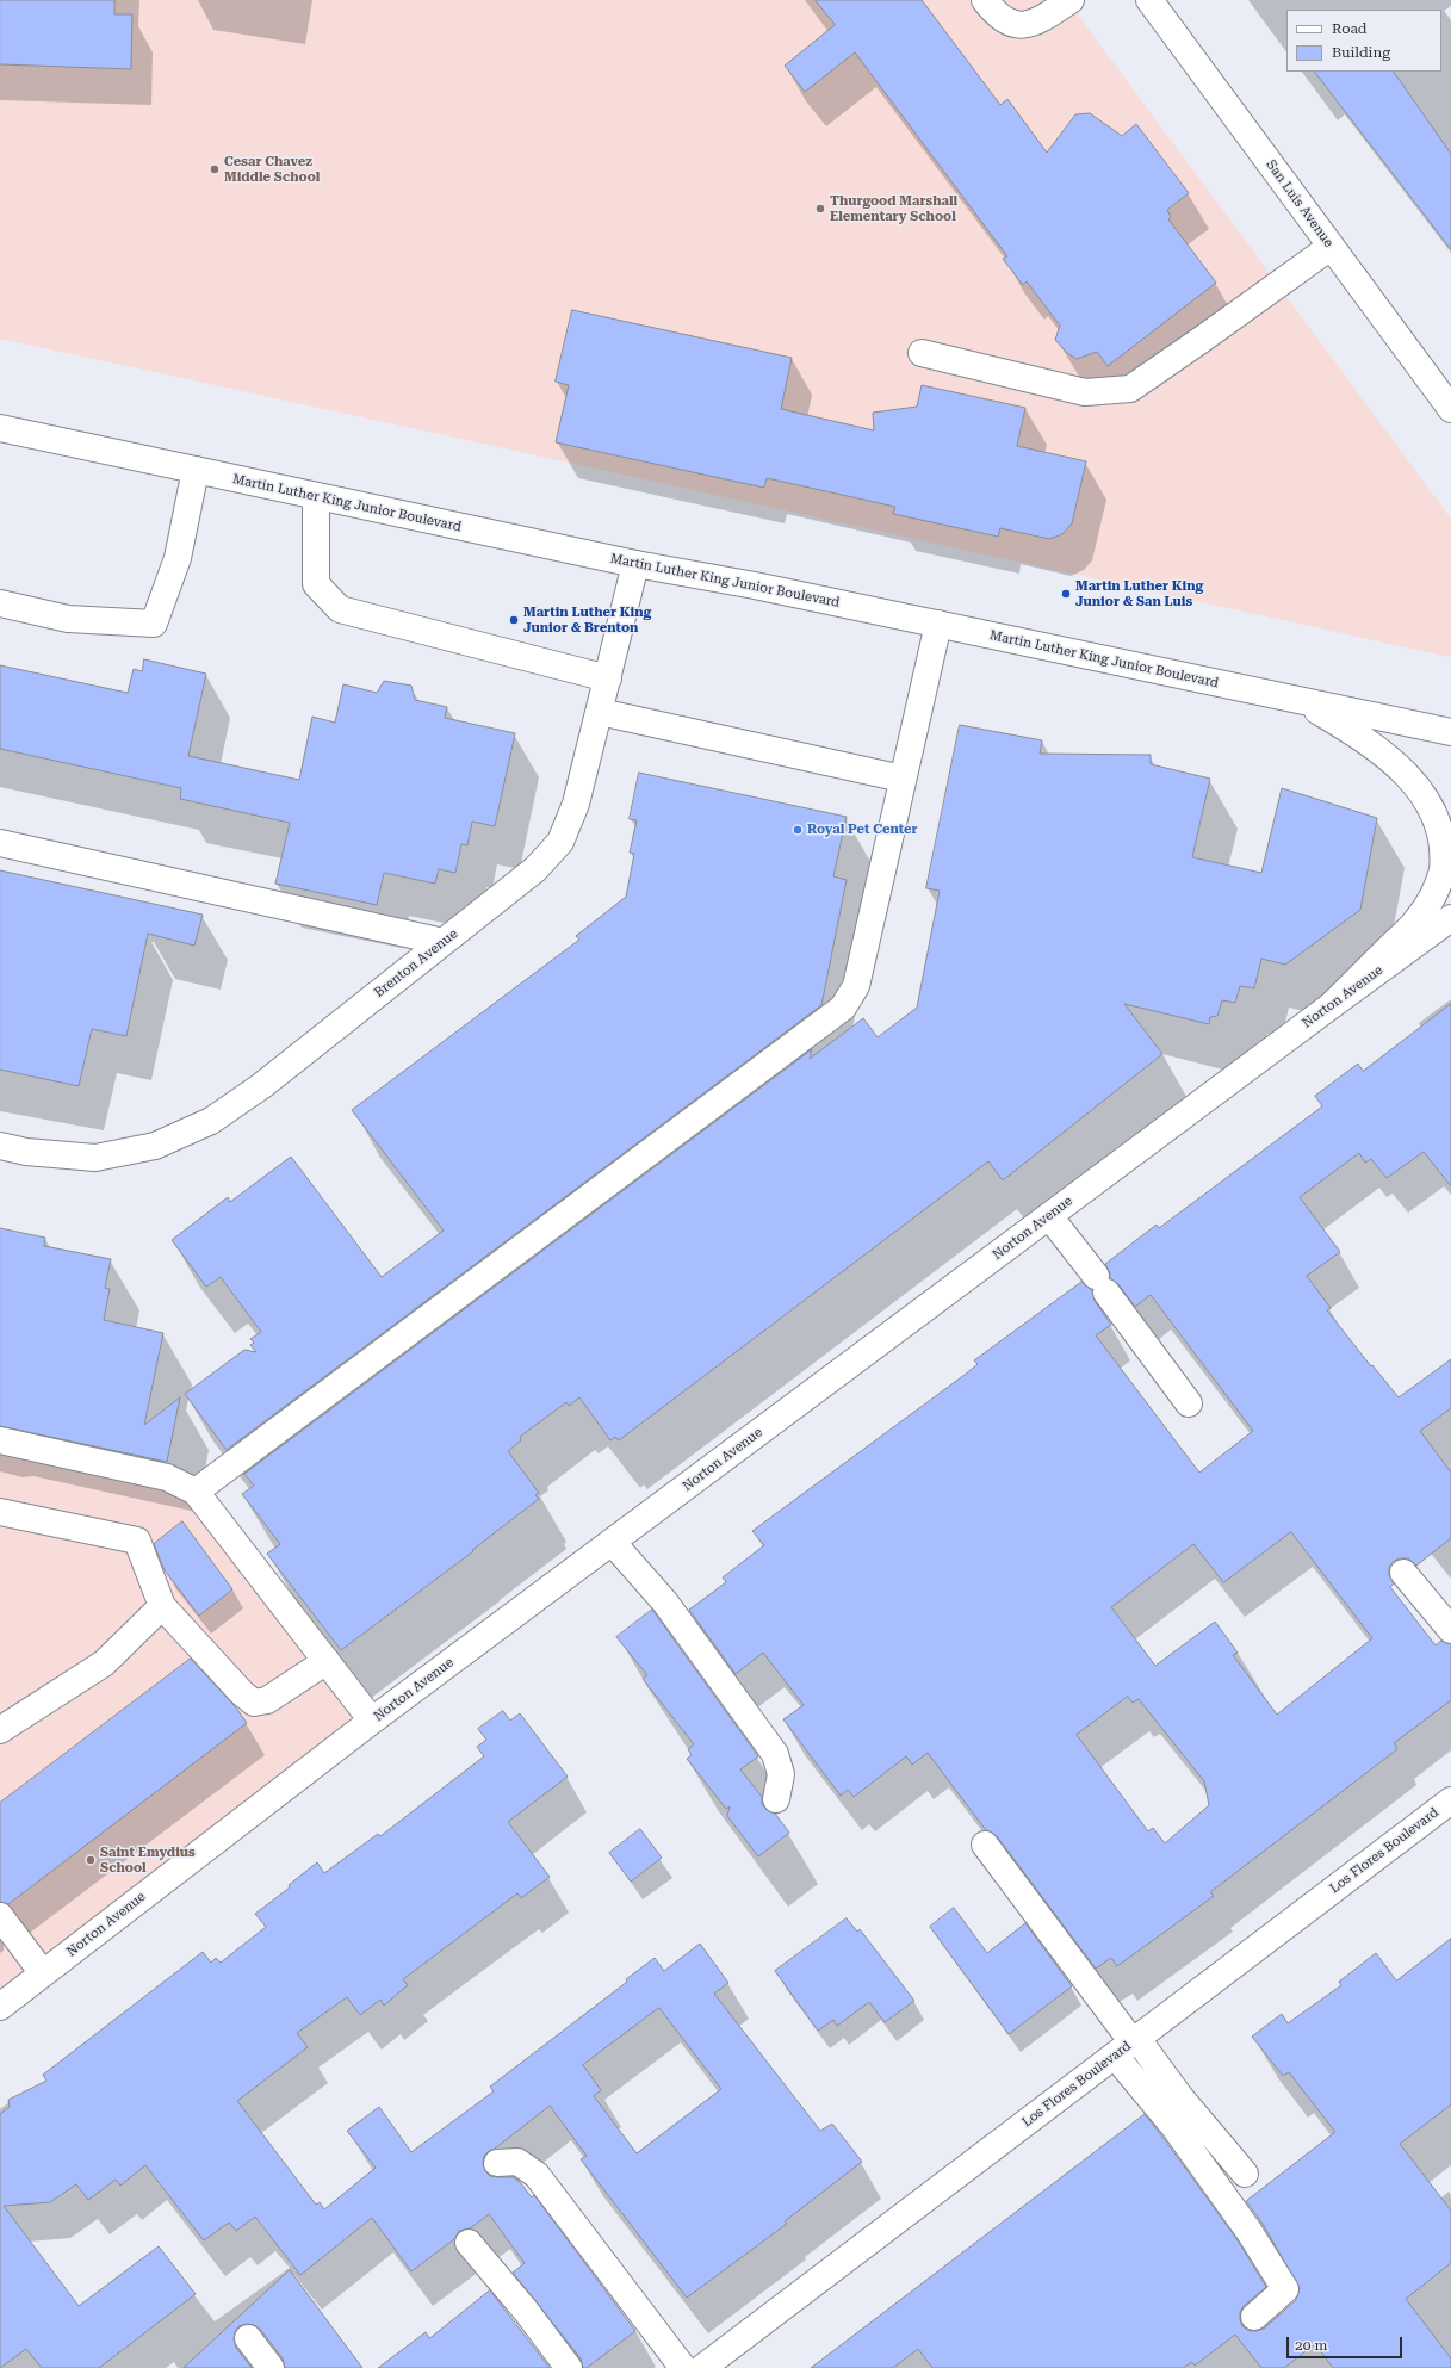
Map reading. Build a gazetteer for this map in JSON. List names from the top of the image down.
{
  "streets": {
    "street": [
      "San Luis Avenue",
      "Martin Luther King Junior Boulevard",
      "Brenton Avenue",
      "Norton Avenue",
      "Los Flores Boulevard"
    ]
  },
  "crossings": [
    ["Martin Luther King Junior Boulevard", "Brenton Avenue"]
  ],
  "places": [
    "Cesar Chavez Middle School",
    "Thurgood Marshall Elementary School",
    "Martin Luther King Junior & San Luis",
    "Martin Luther King Junior & Brenton",
    "Royal Pet Center",
    "Saint Emydius School"
  ],
  "legend": ["Road", "Building"],
  "scale_bar": "20 m"
}
